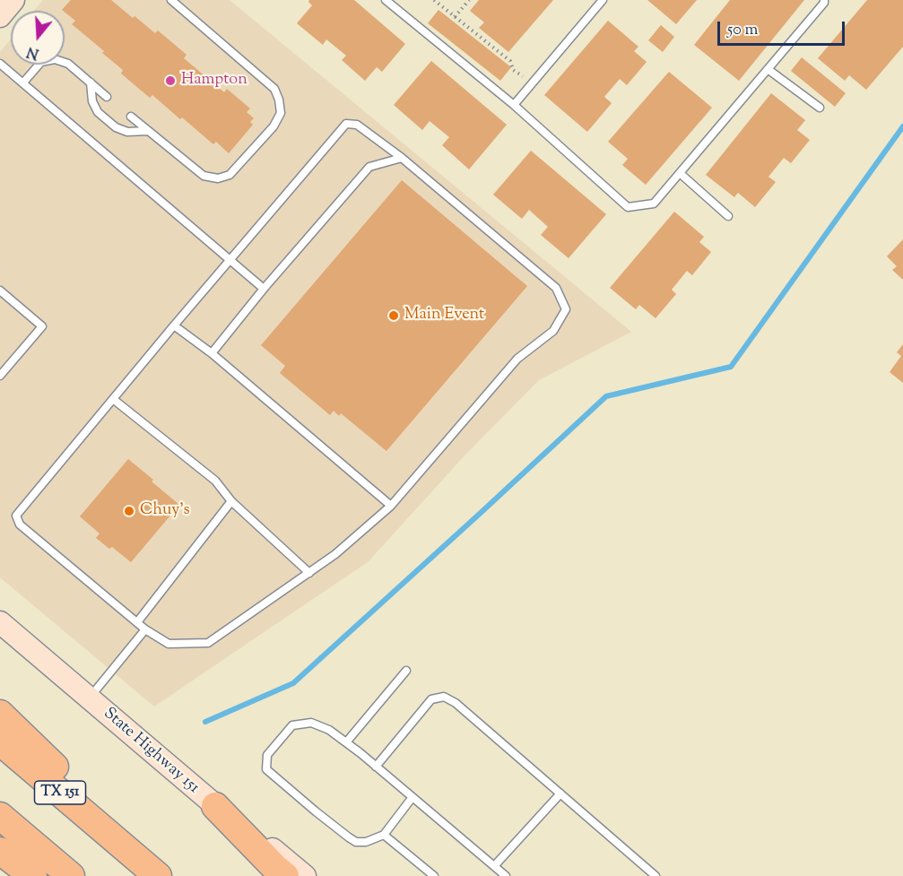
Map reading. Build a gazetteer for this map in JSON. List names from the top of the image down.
{
  "streets": {
    "highway": ["TX 151"],
    "main road": ["State Highway 151"]
  },
  "places": ["Hampton", "Main Event", "Chuy's"],
  "scale_bar": "50 m",
  "north": "bottom"
}
